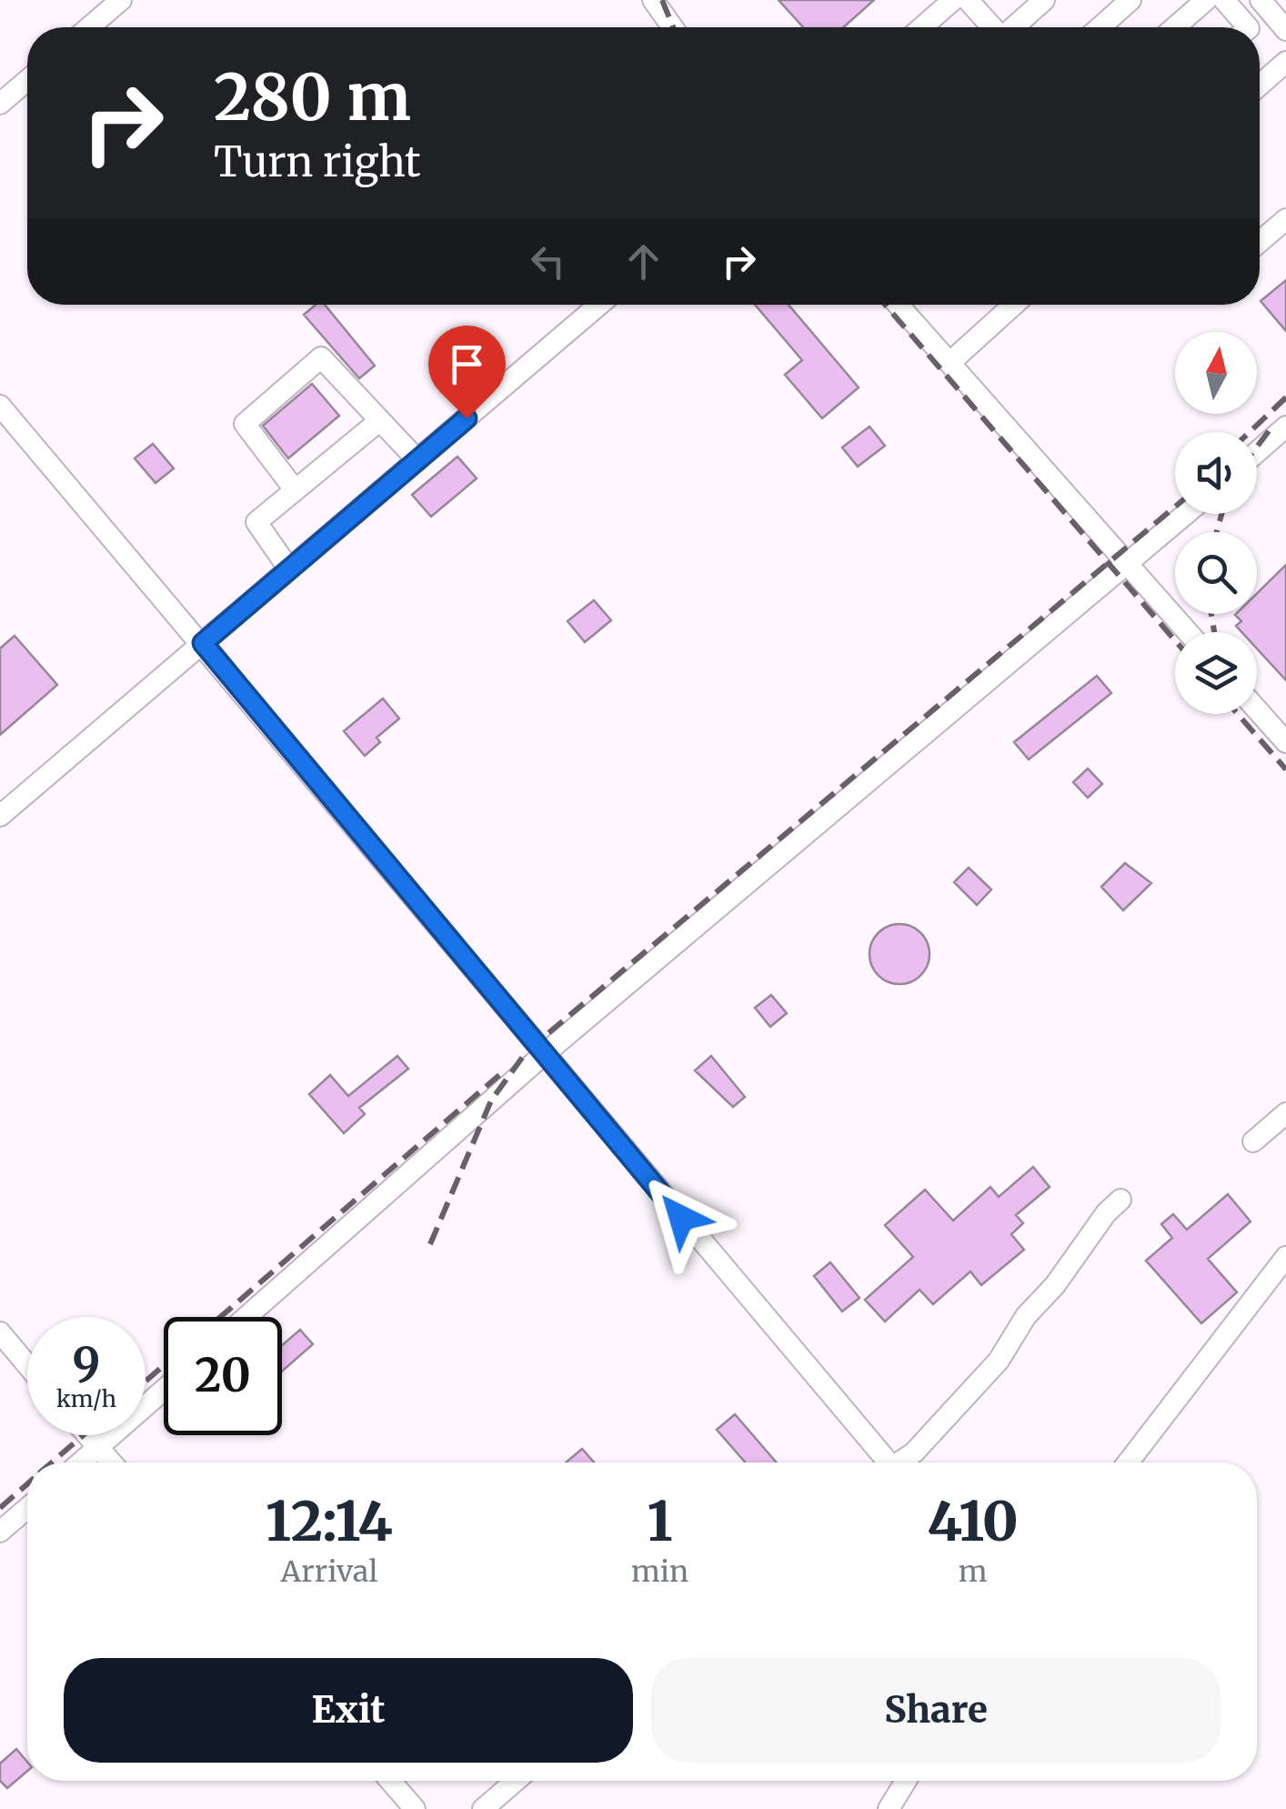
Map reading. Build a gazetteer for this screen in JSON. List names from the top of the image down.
{
  "north": "top",
  "page": {
    "turn": ["280 m", "Turn right"],
    "speed": "9 km/h",
    "limit": "20",
    "eta": [
      "12:14",
      "Arrival",
      "1",
      "min",
      "410",
      "m"
    ],
    "buttons": ["Exit", "Share"]
  }
}
